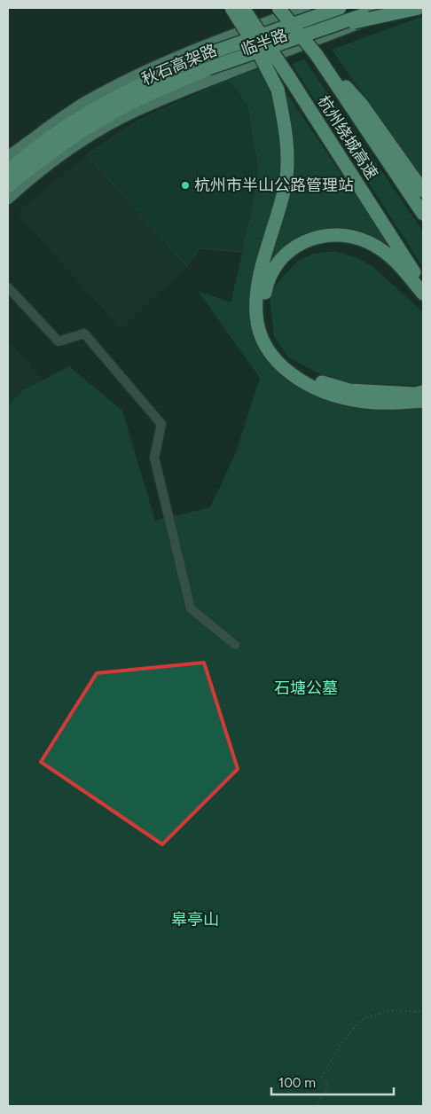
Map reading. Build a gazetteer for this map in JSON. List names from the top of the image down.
{
  "streets": {
    "highway": ["秋石高架路", "杭州绕城高速"],
    "main road": ["临半路"]
  },
  "parks": ["石塘公墓", "皋亭山"],
  "places": ["杭州市半山公路管理站"],
  "scale_bar": "100 m"
}
